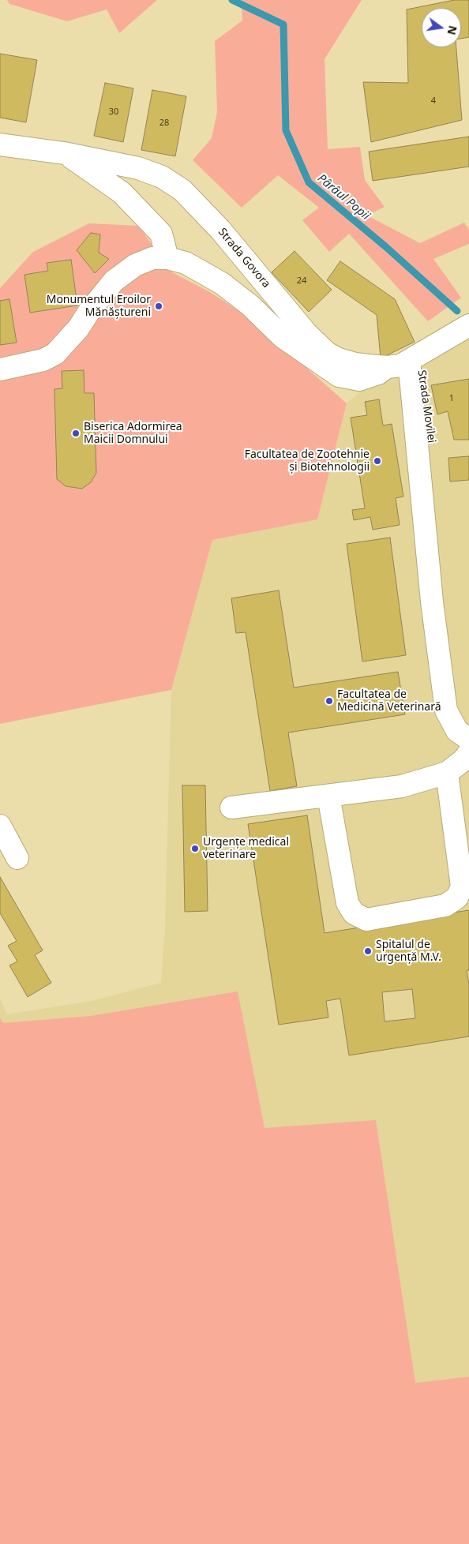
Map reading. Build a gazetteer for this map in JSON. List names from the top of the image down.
{
  "streets": {
    "street": ["Strada Govora", "Strada Movilei"]
  },
  "crossings": [
    ["Strada Govora", "Strada Movilei"]
  ],
  "water": ["Pârâul Popii"],
  "places": [
    "Monumentul Eroilor Mănăștureni",
    "Biserica Adormirea Maicii Domnului",
    "Facultatea de Zootehnie și Biotehnologii",
    "Facultatea de Medicină Veterinară",
    "Urgențe medical veterinare",
    "Spitalul de urgență M.V."
  ],
  "house_numbers": [
    "4",
    "30",
    "28",
    "24",
    "1"
  ],
  "north": "right"
}
